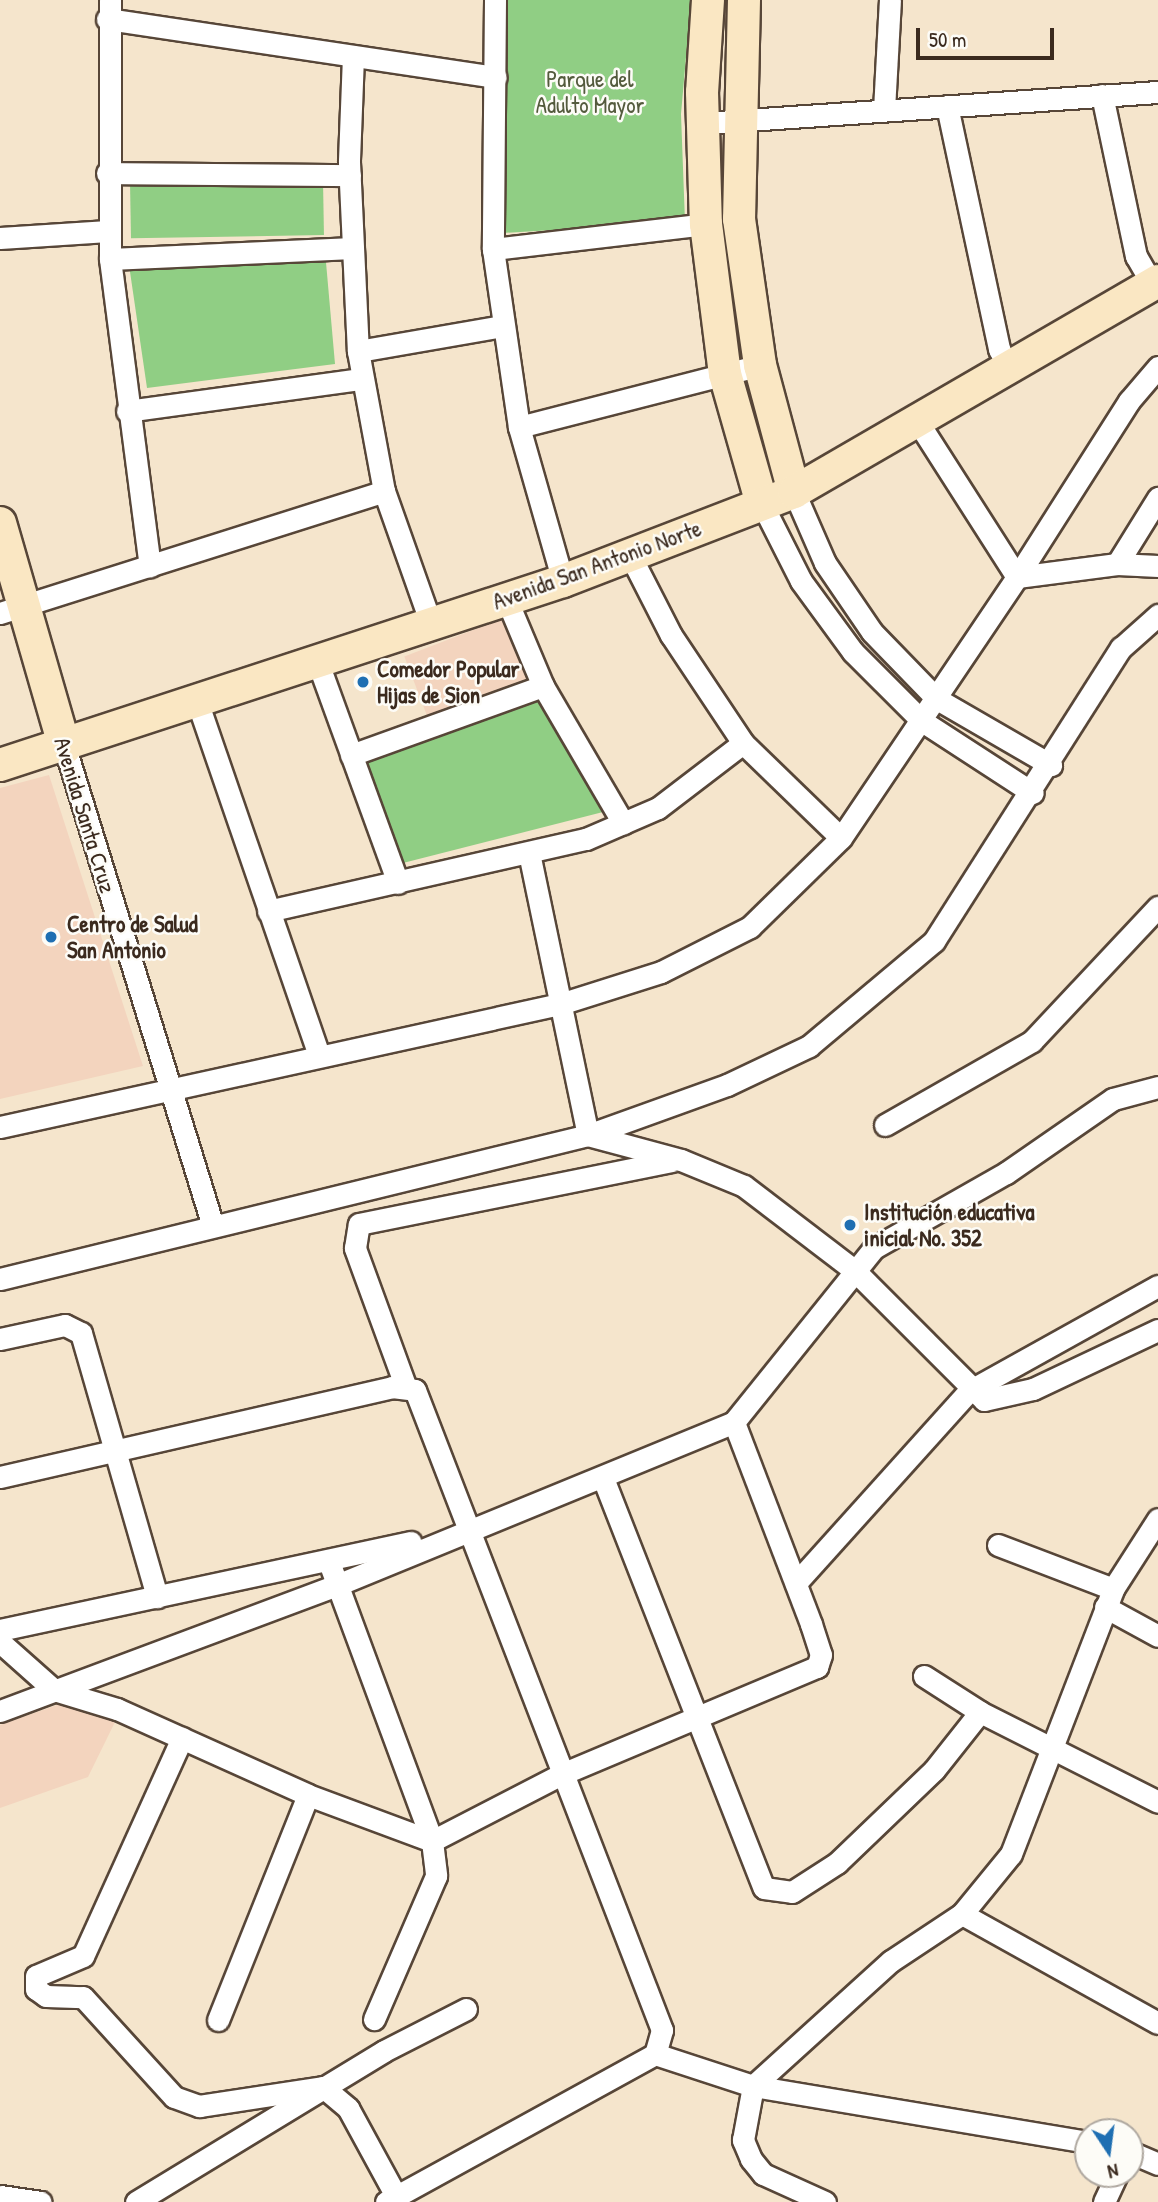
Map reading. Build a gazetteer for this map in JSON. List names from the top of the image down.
{
  "streets": {
    "street": ["Avenida San Antonio Norte", "Avenida Santa Cruz"]
  },
  "crossings": [
    ["Avenida San Antonio Norte", "Avenida Santa Cruz"]
  ],
  "parks": ["Parque del Adulto Mayor"],
  "places": ["Comedor Popular Hijas de Sion", "Centro de Salud San Antonio", "Institución educativa inicial No. 352"],
  "scale_bar": "50 m",
  "north": "bottom"
}
